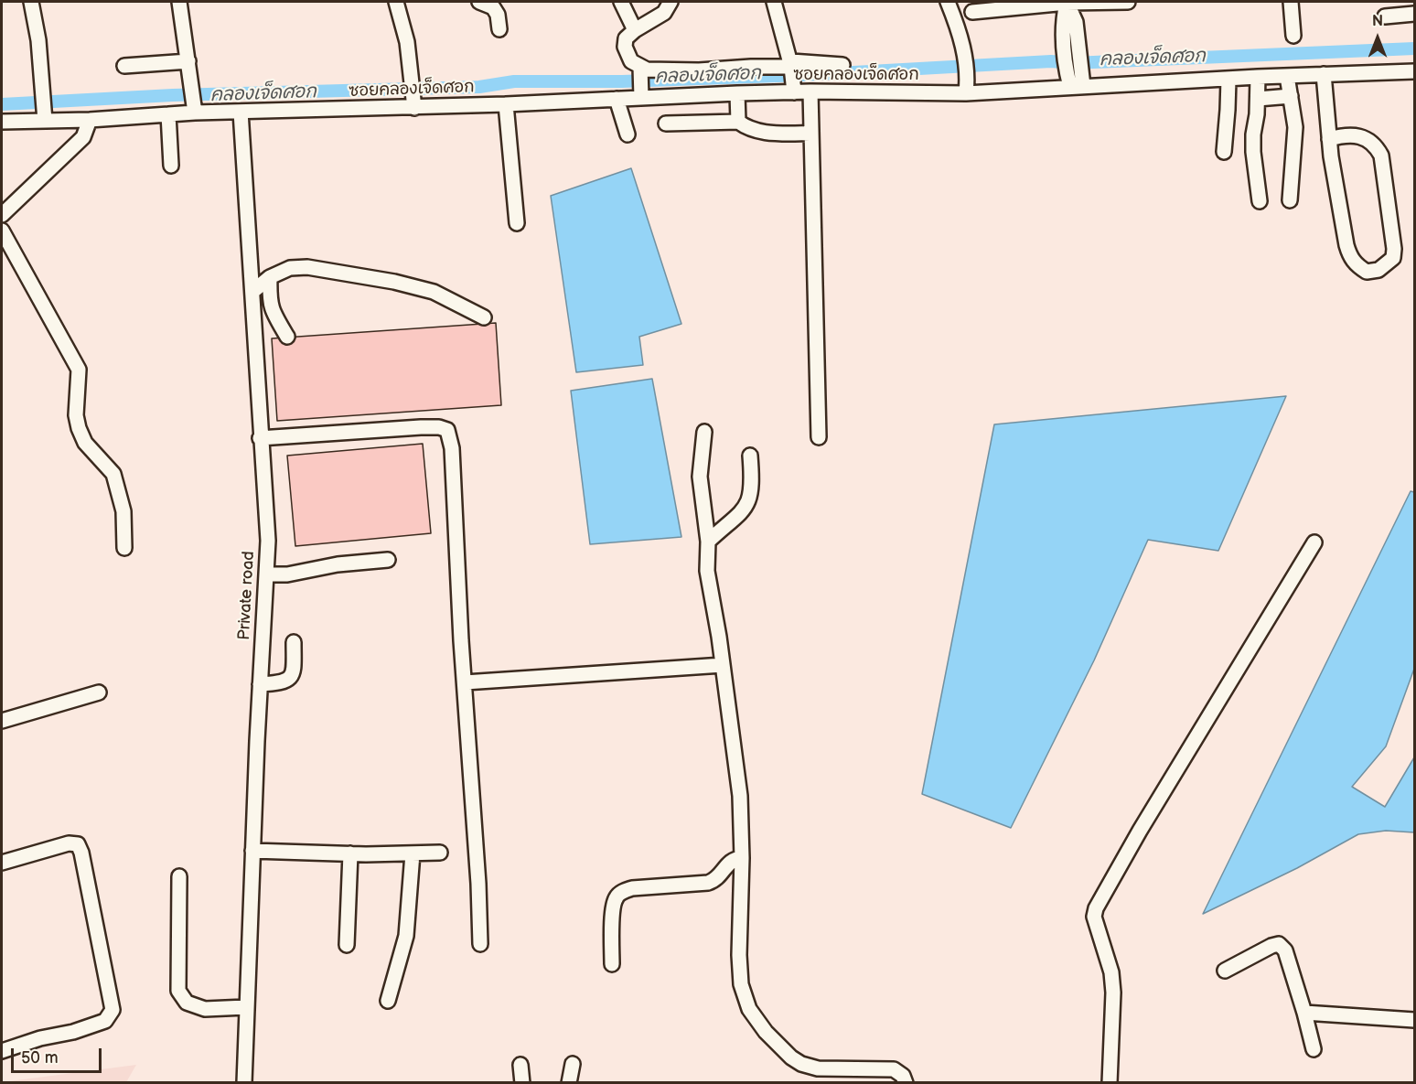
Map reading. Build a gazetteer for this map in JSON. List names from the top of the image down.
{
  "streets": {
    "street": ["ซอยคลองเจ็ดศอก", "Private road"]
  },
  "crossings": [
    ["ซอยคลองเจ็ดศอก", "Private road"]
  ],
  "water": ["คลองเจ็ดศอก"],
  "scale_bar": "50 m",
  "north": "top"
}
